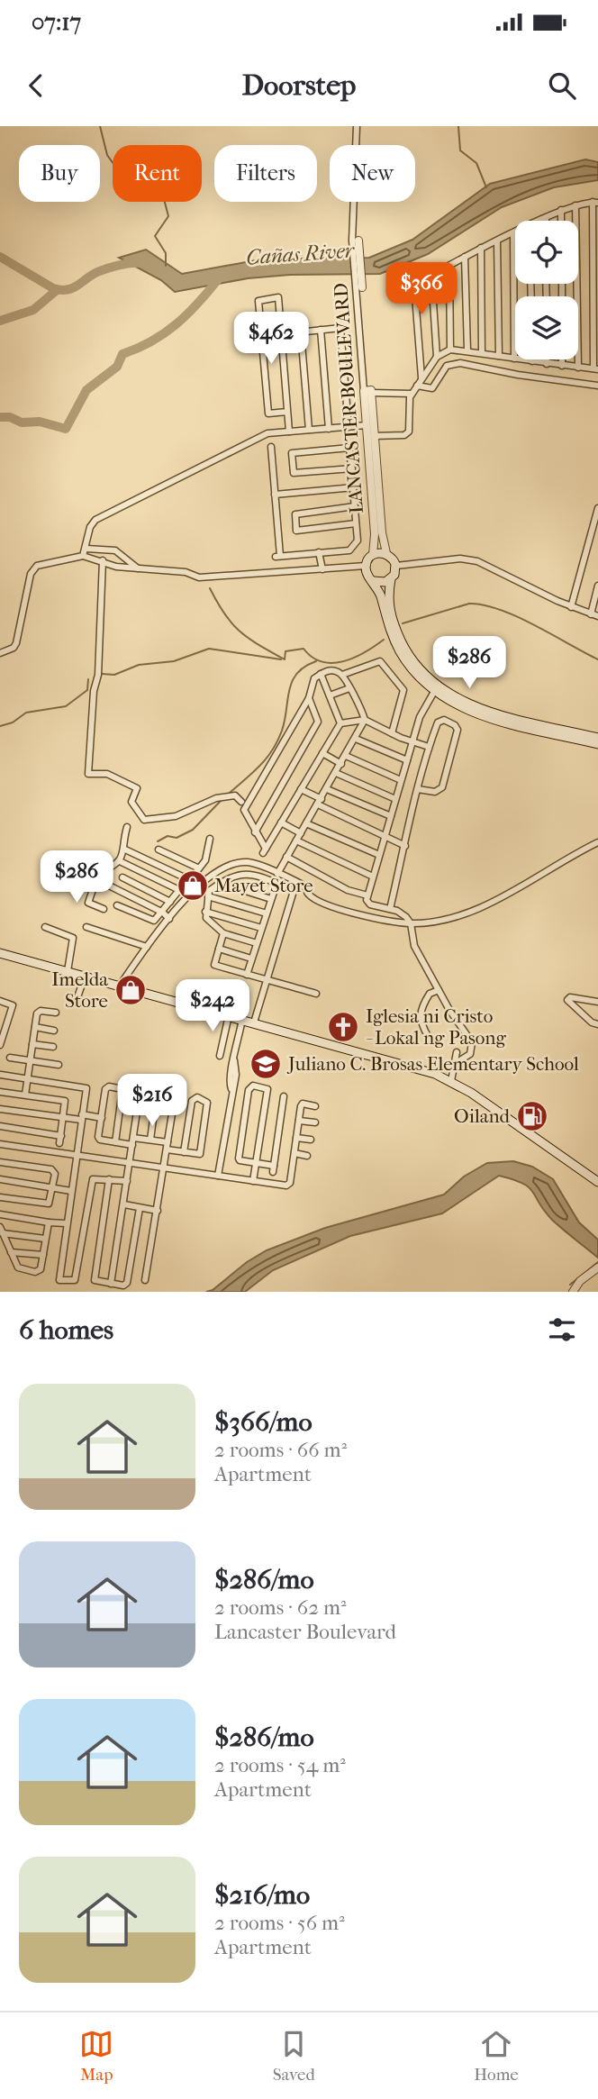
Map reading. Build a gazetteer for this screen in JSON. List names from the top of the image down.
{
  "streets": {
    "street": ["LANCASTER BOULEVARD"]
  },
  "water": ["Cañas River"],
  "places": {
    "shop": ["Mayet Store", "Imelda Store"],
    "church": ["Iglesia ni Cristo - Lokal ng Pasong"],
    "school or university": ["Juliano C. Brosas Elementary School"],
    "fuel station": ["Oiland"]
  },
  "page": {
    "status": "07:17",
    "header": "Doorstep",
    "chip": [
      "Buy",
      "Rent",
      "Filters",
      "New"
    ],
    "price": [
      "$366",
      "$462",
      "$286",
      "$286",
      "$242",
      "$216"
    ],
    "heading": "6 homes",
    "list": [
      {
        "name": "$366/mo",
        "note": "2 rooms · 66 m² · Apartment"
      },
      {
        "name": "$286/mo",
        "note": "2 rooms · 62 m² · Lancaster Boulevard"
      },
      {
        "name": "$286/mo",
        "note": "2 rooms · 54 m² · Apartment"
      },
      {
        "name": "$216/mo",
        "note": "2 rooms · 56 m² · Apartment"
      }
    ],
    "tabs": ["Map", "Saved", "Home"]
  }
}
